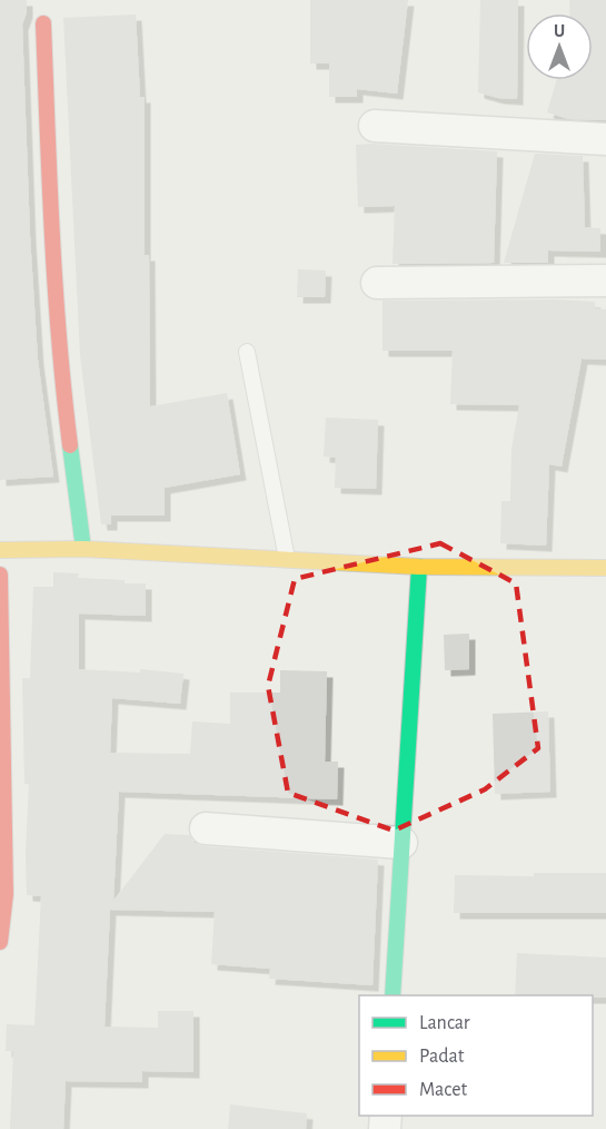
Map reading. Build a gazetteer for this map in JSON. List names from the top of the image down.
{
  "legend": ["Lancar", "Padat", "Macet"],
  "north": "top"
}
